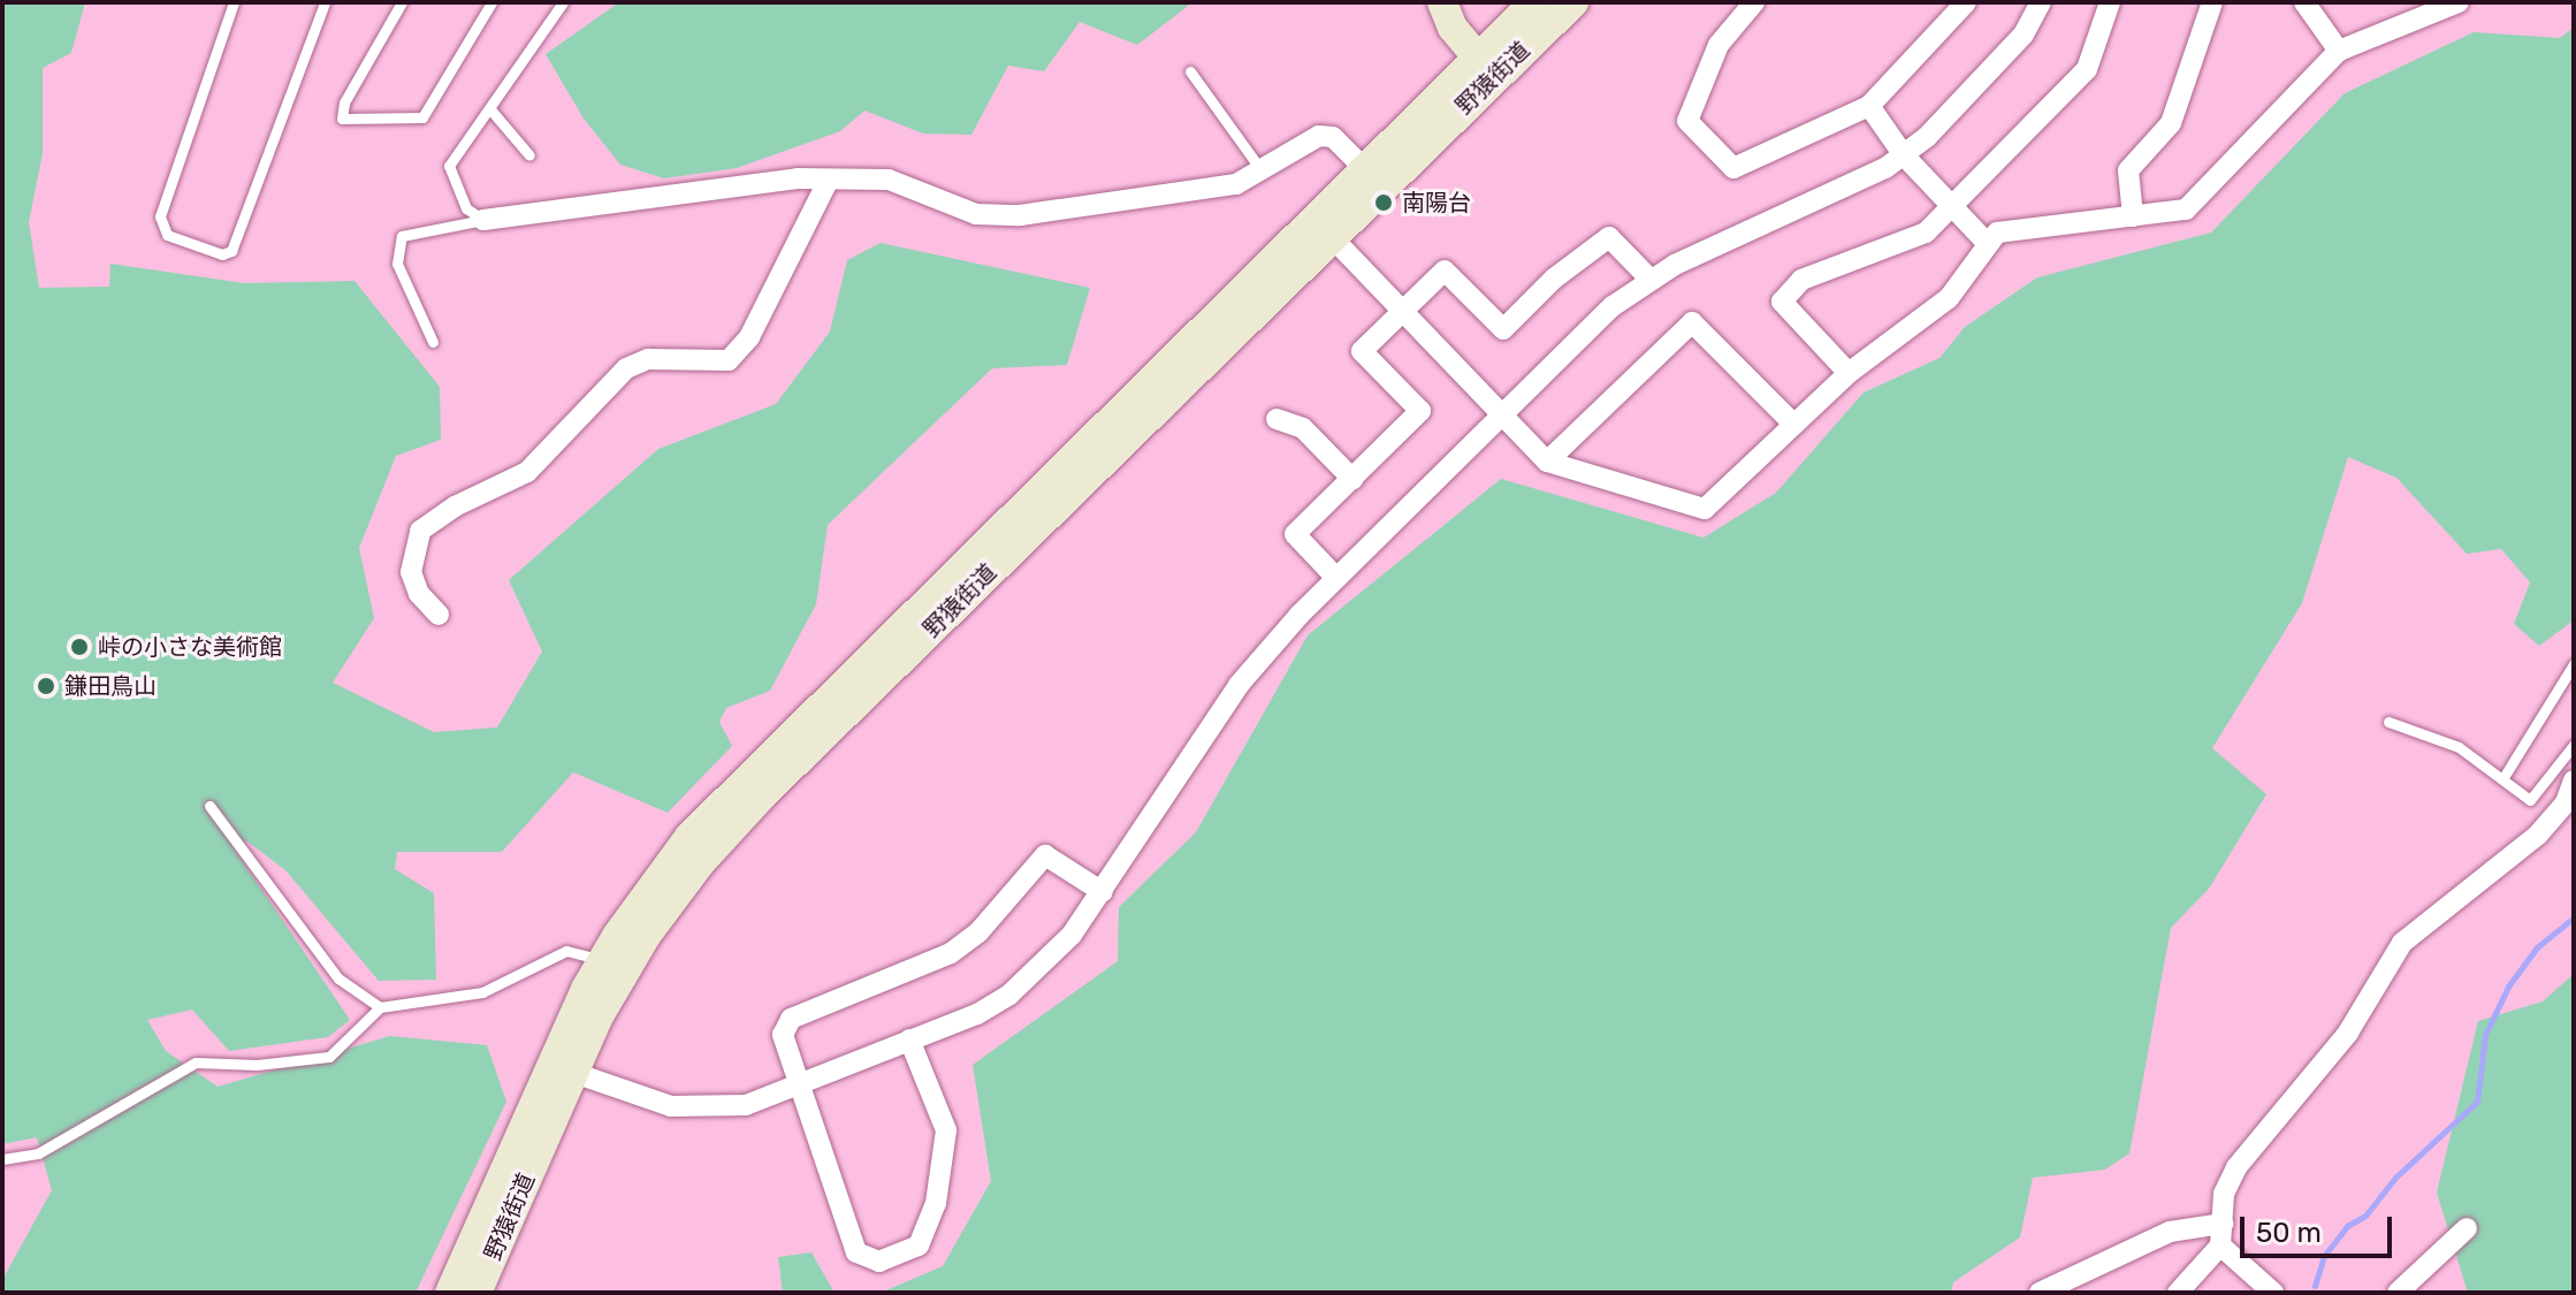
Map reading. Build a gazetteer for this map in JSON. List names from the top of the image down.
{
  "streets": {
    "main road": ["野猿街道"]
  },
  "places": ["南陽台", "峠の小さな美術館", "鎌田鳥山"],
  "scale_bar": "50 m"
}
